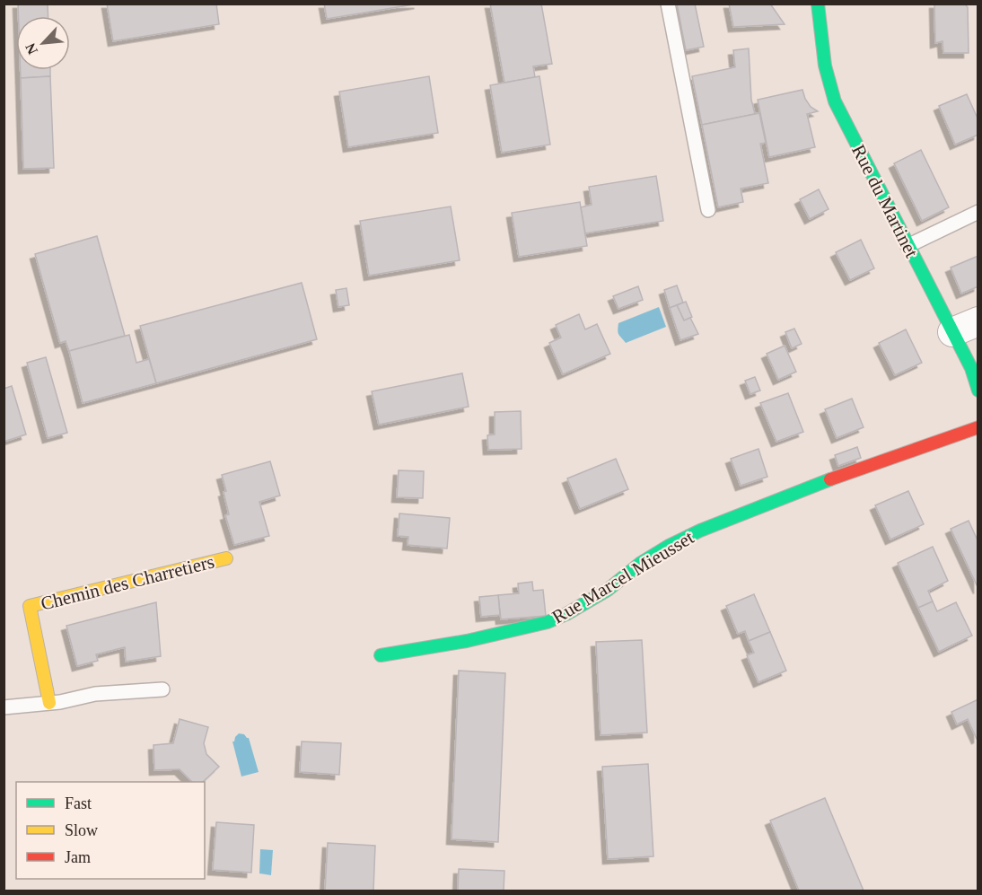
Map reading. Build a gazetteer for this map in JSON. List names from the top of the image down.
{
  "streets": {
    "street": ["Rue du Martinet", "Rue Marcel Mieusset", "Chemin des Charretiers"]
  },
  "legend": ["Fast", "Slow", "Jam"],
  "north": "bottom left"
}
